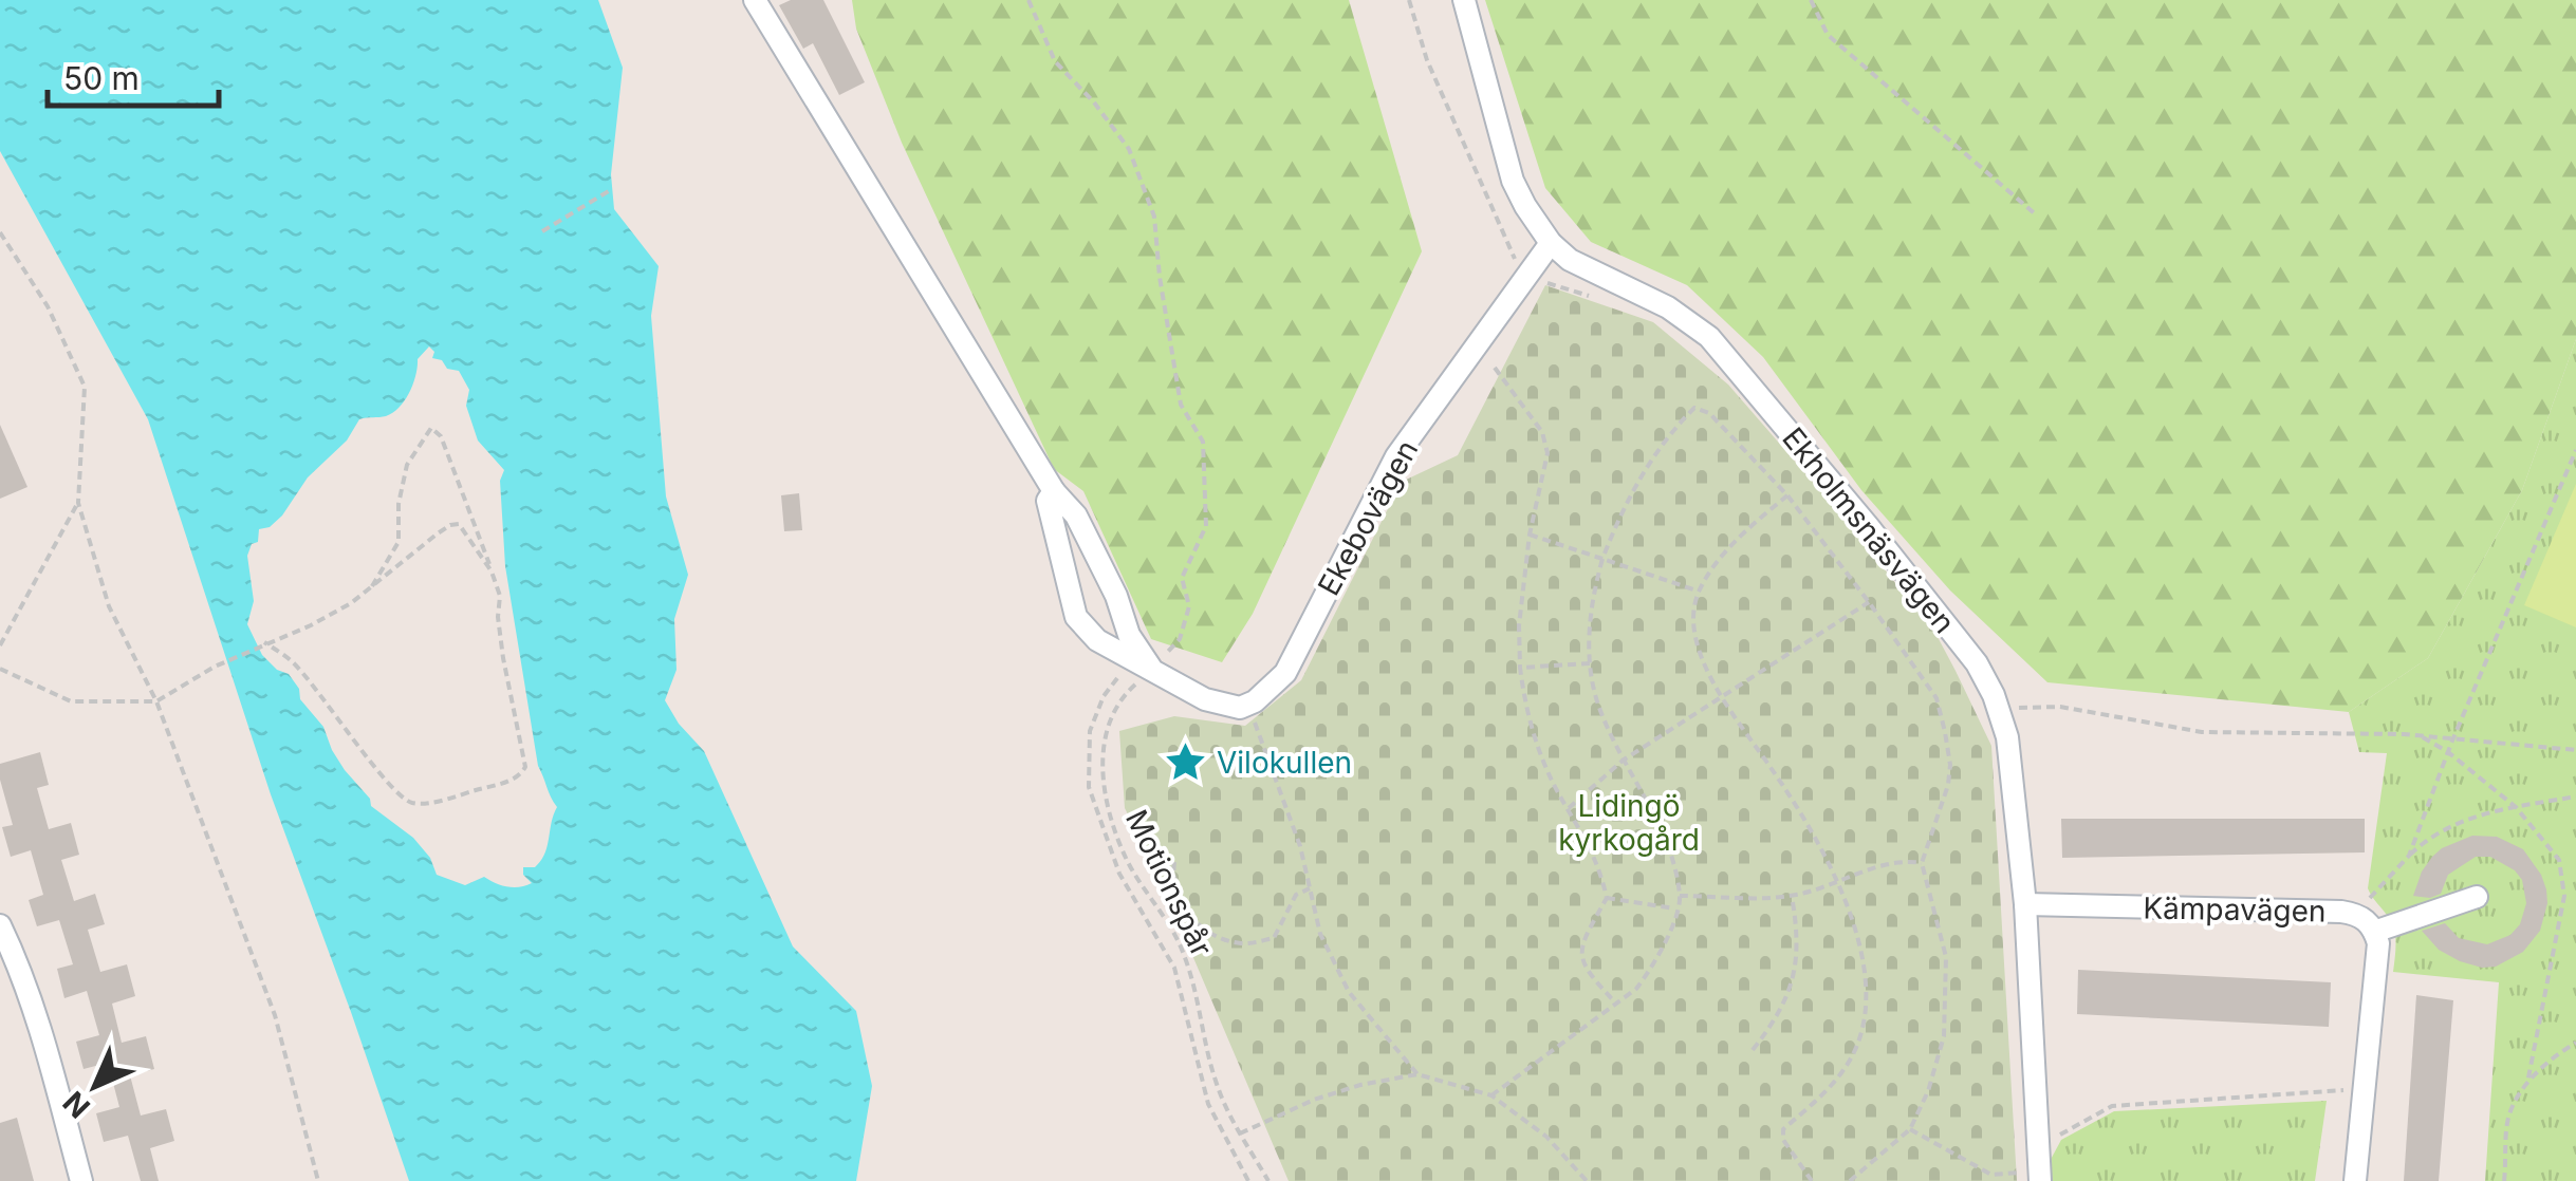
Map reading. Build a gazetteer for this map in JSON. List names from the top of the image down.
{
  "streets": {
    "street": ["Ekebovägen", "Ekholmsnäsvägen", "Kämpavägen"],
    "path": ["Motionspår"]
  },
  "crossings": [
    ["Ekebovägen", "Ekholmsnäsvägen"],
    ["Ekholmsnäsvägen", "Kämpavägen"]
  ],
  "parks": ["Lidingö kyrkogård"],
  "places": {
    "place": ["Vilokullen"]
  },
  "scale_bar": "50 m",
  "north": "bottom left"
}
